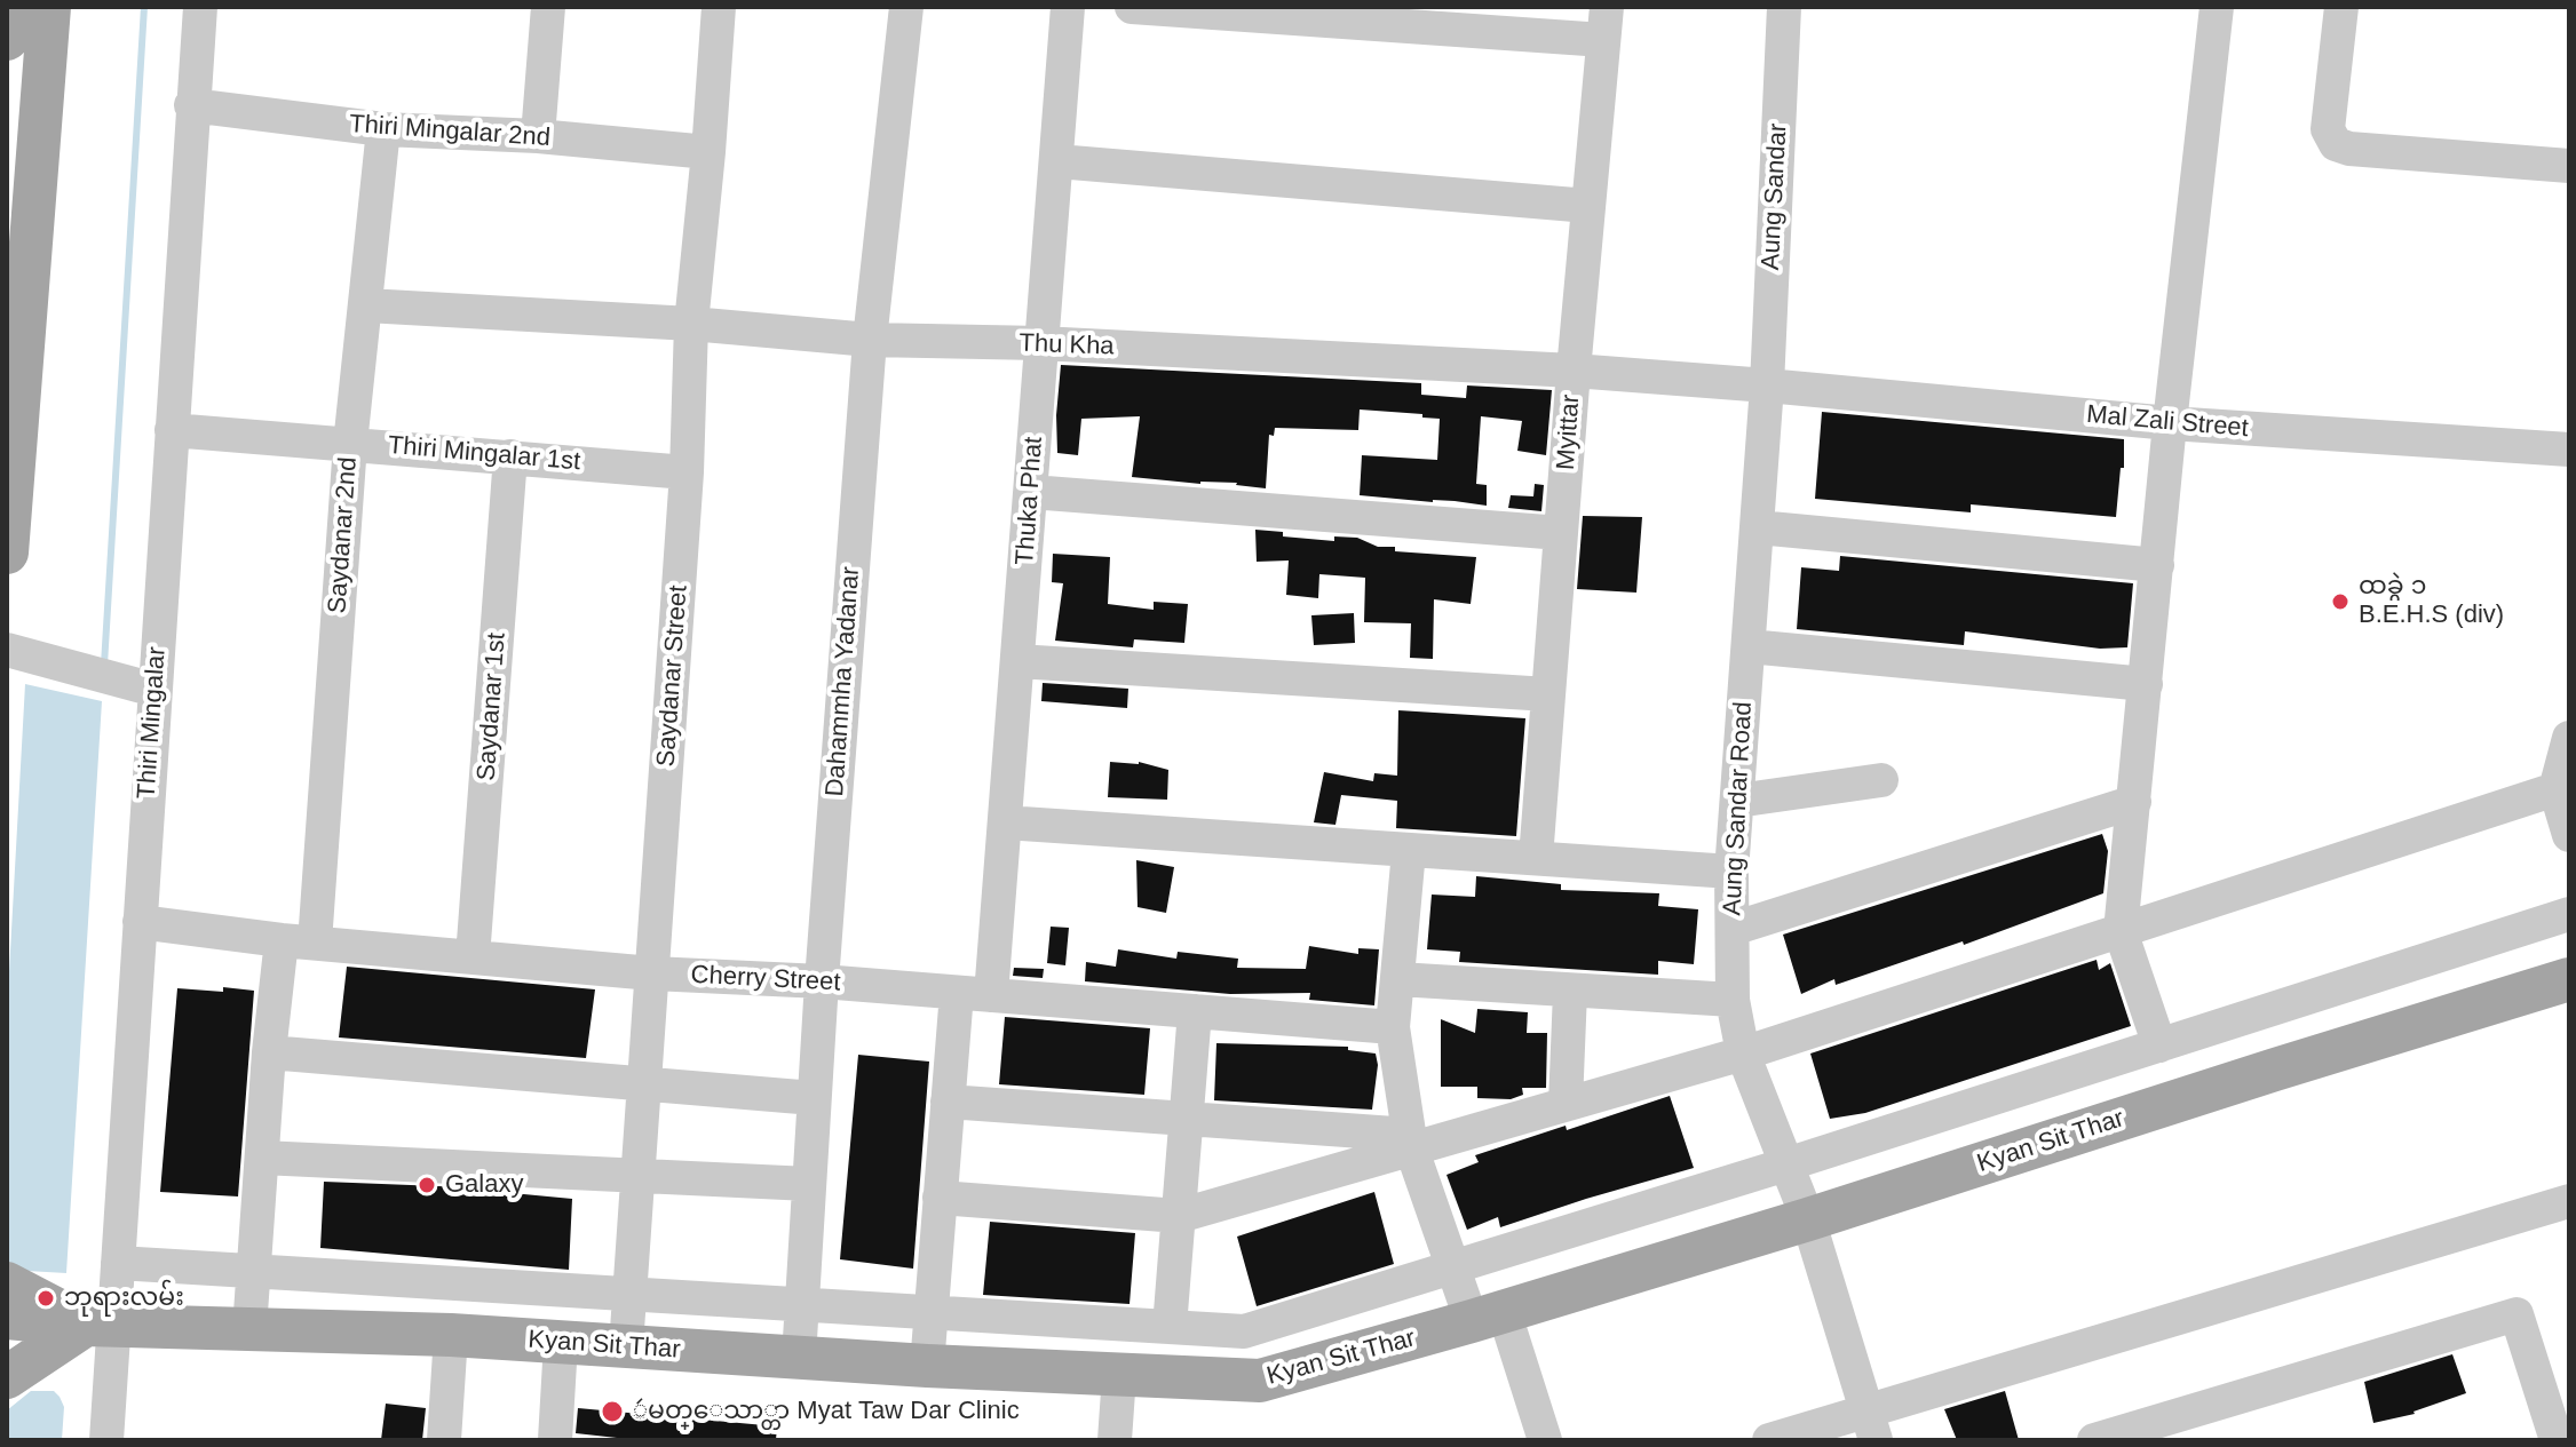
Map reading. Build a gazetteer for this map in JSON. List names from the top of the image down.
{
  "streets": {
    "main road": ["Kyan Sit Thar"],
    "street": [
      "Thiri Mingalar 2nd",
      "Aung Sandar",
      "Thu Kha",
      "Mal Zali Street",
      "Myittar",
      "Thiri Mingalar 1st",
      "Thuka Phat",
      "Saydanar 2nd",
      "Saydanar Street",
      "Dahammha Yadanar",
      "Saydanar 1st",
      "Thiri Mingalar",
      "Aung Sandar Road",
      "Cherry Street"
    ]
  },
  "crossings": [
    ["Thiri Mingalar 2nd", "Saydanar 2nd"],
    ["Thiri Mingalar 2nd", "Saydanar Street"],
    ["Thiri Mingalar 2nd", "Thiri Mingalar"],
    ["Aung Sandar", "Thu Kha"],
    ["Aung Sandar", "Mal Zali Street"],
    ["Aung Sandar", "Aung Sandar Road"],
    ["Thu Kha", "Mal Zali Street"],
    ["Thu Kha", "Myittar"],
    ["Thu Kha", "Thuka Phat"],
    ["Thu Kha", "Saydanar 2nd"],
    ["Thu Kha", "Saydanar Street"],
    ["Thu Kha", "Dahammha Yadanar"],
    ["Thu Kha", "Aung Sandar Road"],
    ["Mal Zali Street", "Aung Sandar Road"],
    ["Thiri Mingalar 1st", "Saydanar 2nd"],
    ["Thiri Mingalar 1st", "Saydanar Street"],
    ["Thiri Mingalar 1st", "Saydanar 1st"],
    ["Thiri Mingalar 1st", "Thiri Mingalar"],
    ["Thuka Phat", "Cherry Street"],
    ["Saydanar 2nd", "Cherry Street"],
    ["Saydanar 2nd", "Kyan Sit Thar"],
    ["Saydanar Street", "Cherry Street"],
    ["Saydanar Street", "Kyan Sit Thar"],
    ["Dahammha Yadanar", "Cherry Street"],
    ["Dahammha Yadanar", "Kyan Sit Thar"],
    ["Saydanar 1st", "Cherry Street"],
    ["Thiri Mingalar", "Cherry Street"],
    ["Thiri Mingalar", "Kyan Sit Thar"],
    ["Aung Sandar Road", "Kyan Sit Thar"]
  ],
  "places": [
    "ထခွဲ ၁ B.E.H.S (div)",
    "Galaxy",
    "ဘုရားလမ်း",
    "ဴမတ္ေသာ္တာ Myat Taw Dar Clinic"
  ]
}
